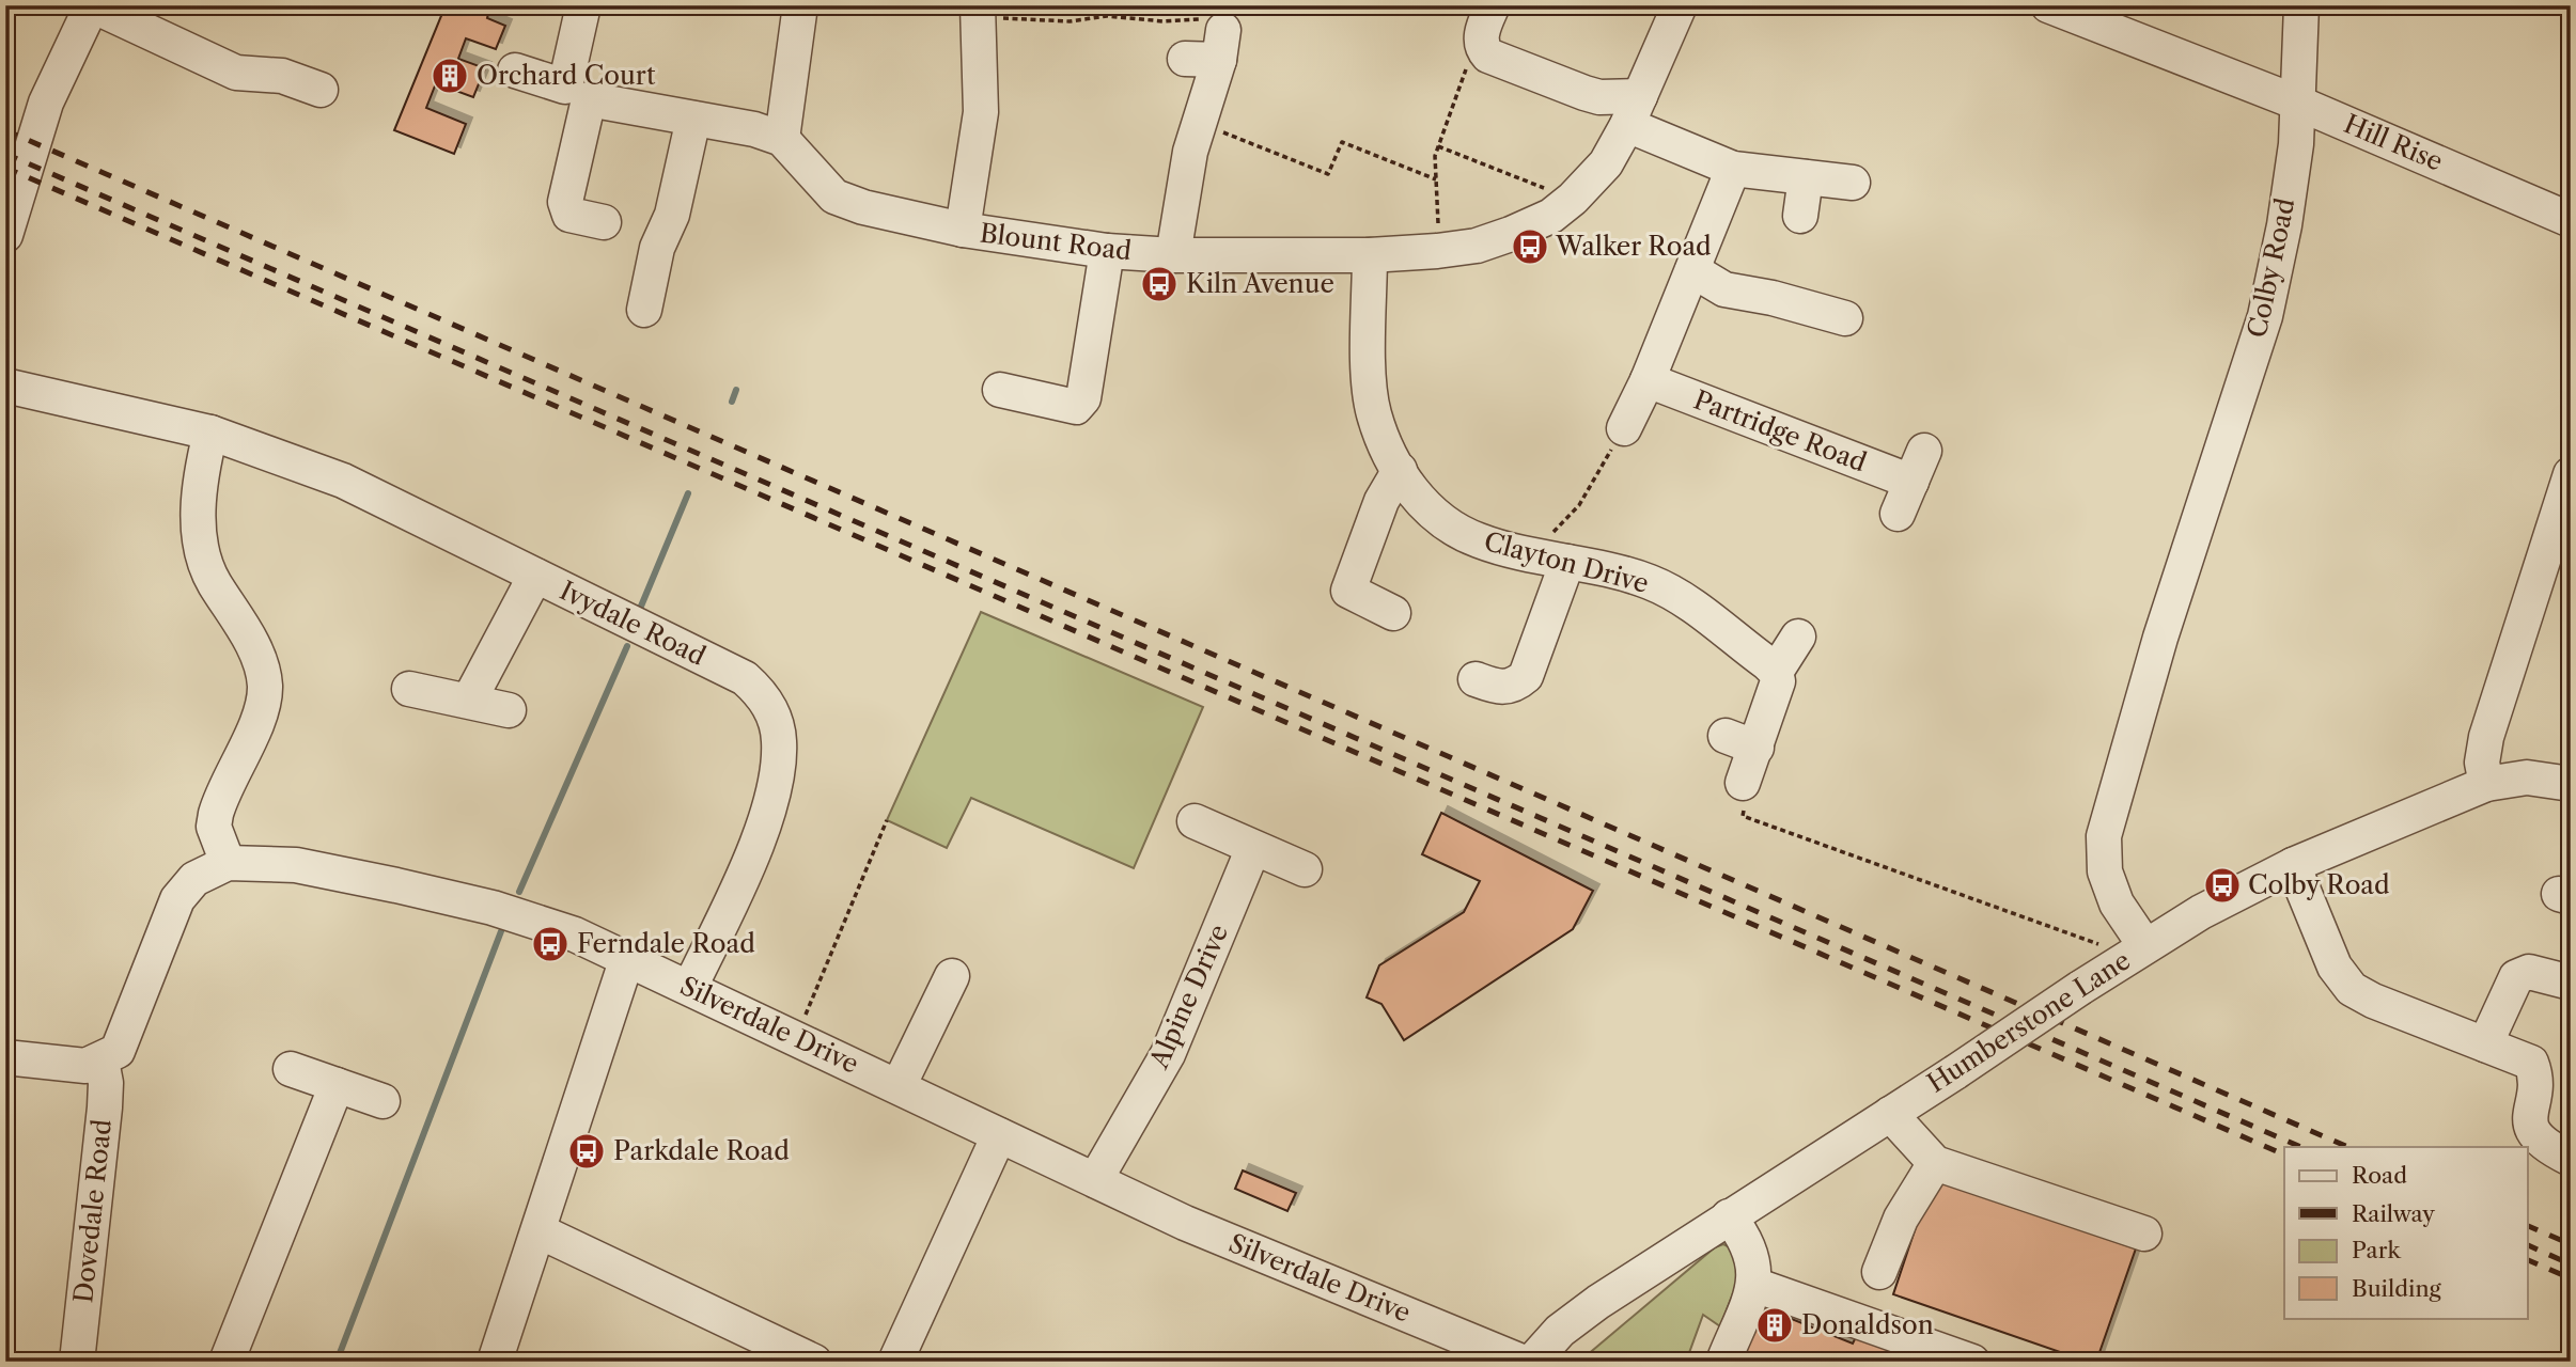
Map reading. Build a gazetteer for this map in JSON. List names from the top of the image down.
{
  "streets": {
    "street": [
      "Hill Rise",
      "Blount Road",
      "Colby Road",
      "Partridge Road",
      "Clayton Drive",
      "Ivydale Road",
      "Alpine Drive",
      "Humberstone Lane",
      "Silverdale Drive",
      "Dovedale Road"
    ]
  },
  "crossings": [
    ["Hill Rise", "Colby Road"],
    ["Blount Road", "Clayton Drive"],
    ["Colby Road", "Humberstone Lane"],
    ["Ivydale Road", "Silverdale Drive"],
    ["Alpine Drive", "Silverdale Drive"],
    ["Silverdale Drive", "Dovedale Road"]
  ],
  "places": {
    "building": ["Orchard Court", "Donaldson"],
    "bus stop": [
      "Walker Road",
      "Kiln Avenue",
      "Colby Road",
      "Ferndale Road",
      "Parkdale Road"
    ]
  },
  "legend": [
    "Road",
    "Railway",
    "Park",
    "Building"
  ]
}
